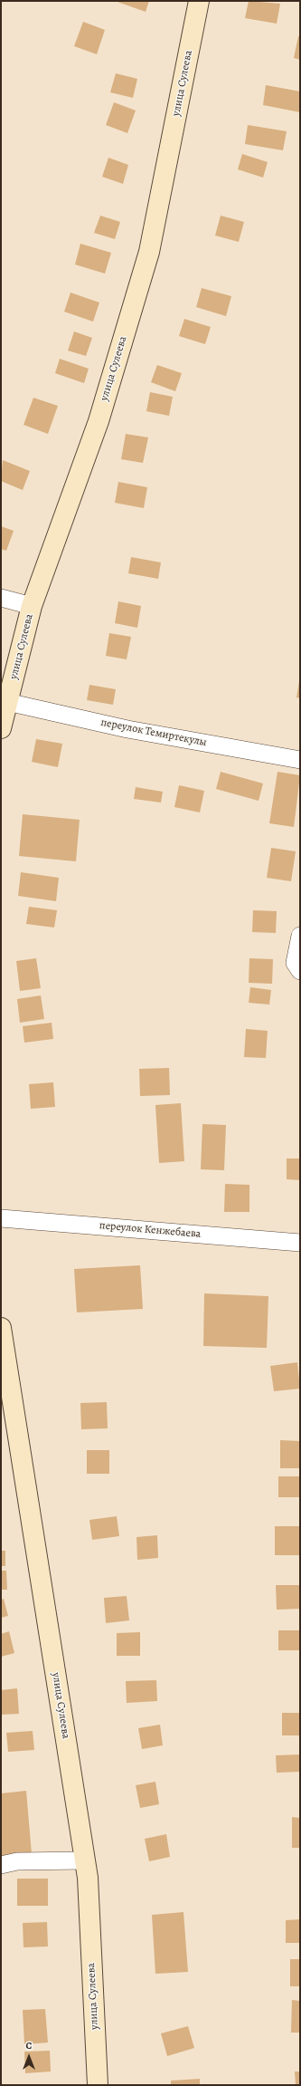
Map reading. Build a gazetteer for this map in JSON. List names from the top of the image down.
{
  "streets": {
    "main road": ["улица Сулеева"],
    "street": ["переулок Темиртекулы", "переулок Кенжебаева"]
  },
  "crossings": [
    ["улица Сулеева", "переулок Темиртекулы"]
  ],
  "north": "top"
}
